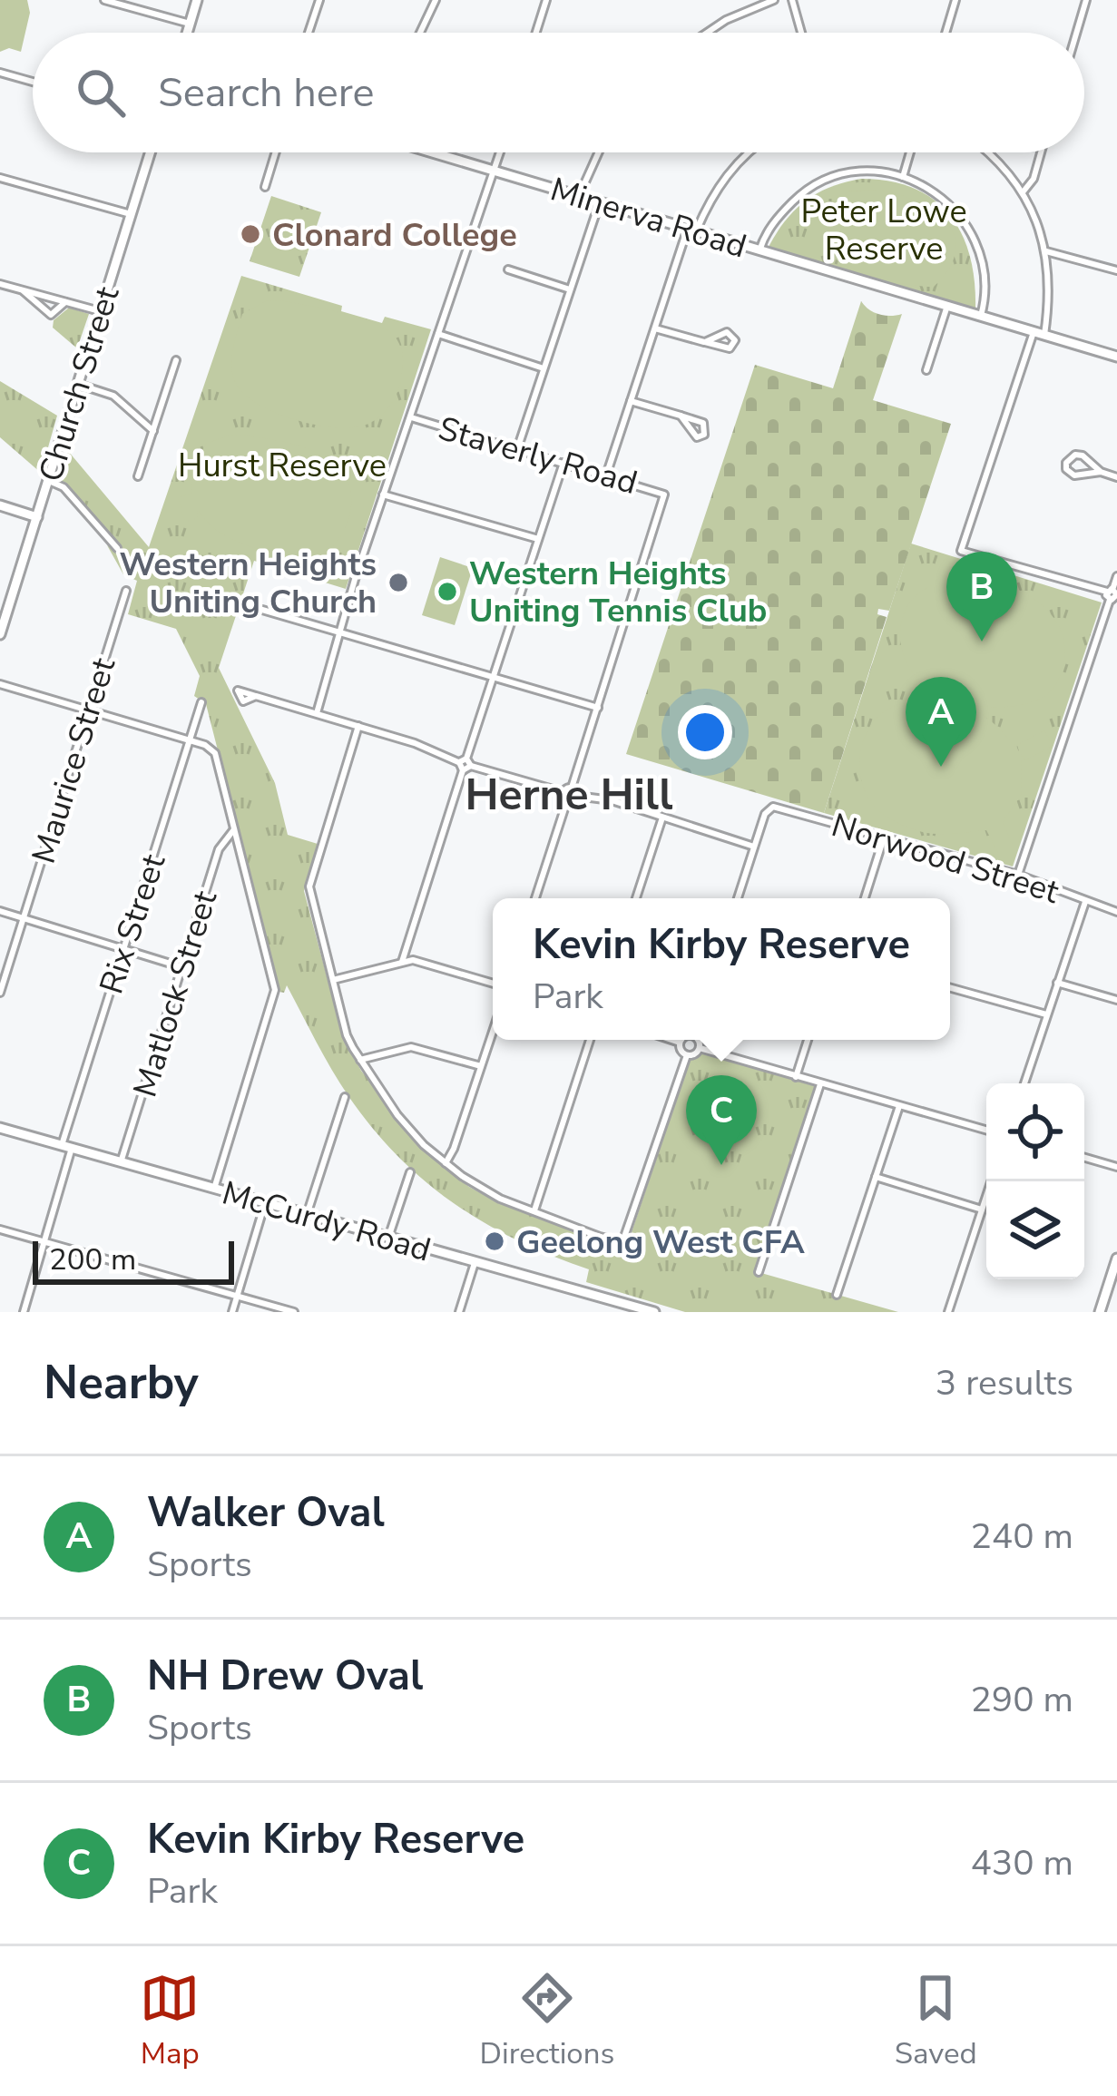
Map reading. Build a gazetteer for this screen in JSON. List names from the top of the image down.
{
  "streets": {
    "street": [
      "Minerva Road",
      "Church Street",
      "Staverly Road",
      "Maurice Street",
      "Norwood Street",
      "Rix Street",
      "Matlock Street",
      "McCurdy Road"
    ]
  },
  "crossings": [
    ["Rix Street", "McCurdy Road"],
    ["Matlock Street", "McCurdy Road"]
  ],
  "districts": ["Herne Hill"],
  "parks": ["Peter Lowe Reserve", "Hurst Reserve"],
  "places": [
    "Clonard College",
    "Western Heights Uniting Church",
    "Western Heights Uniting Tennis Club",
    "Geelong West CFA"
  ],
  "scale_bar": "200 m",
  "page": {
    "search": "Search here",
    "pins": ["B", "A", "C"],
    "popup": ["Kevin Kirby Reserve", "Park"],
    "scale": "200 m",
    "heading": ["Nearby", "3 results"],
    "list": [
      {
        "mark": "A",
        "name": "Walker Oval",
        "note": "Sports",
        "value": "240 m"
      },
      {
        "mark": "B",
        "name": "NH Drew Oval",
        "note": "Sports",
        "value": "290 m"
      },
      {
        "mark": "C",
        "name": "Kevin Kirby Reserve",
        "note": "Park",
        "value": "430 m"
      }
    ],
    "nav": ["Map", "Directions", "Saved"]
  }
}
